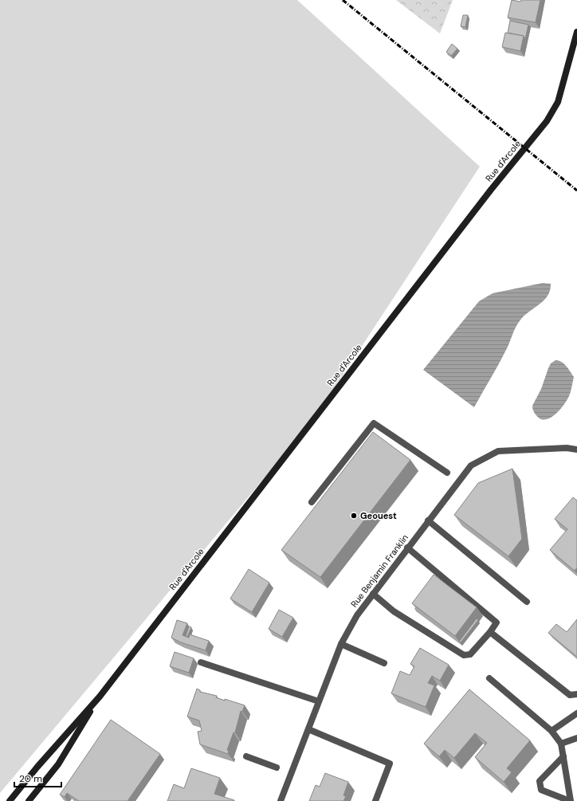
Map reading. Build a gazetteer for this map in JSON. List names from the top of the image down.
{
  "streets": {
    "main road": ["Rue d'Arcole"],
    "street": ["Rue Benjamin Franklin"]
  },
  "places": ["Geouest"],
  "scale_bar": "20 m"
}
